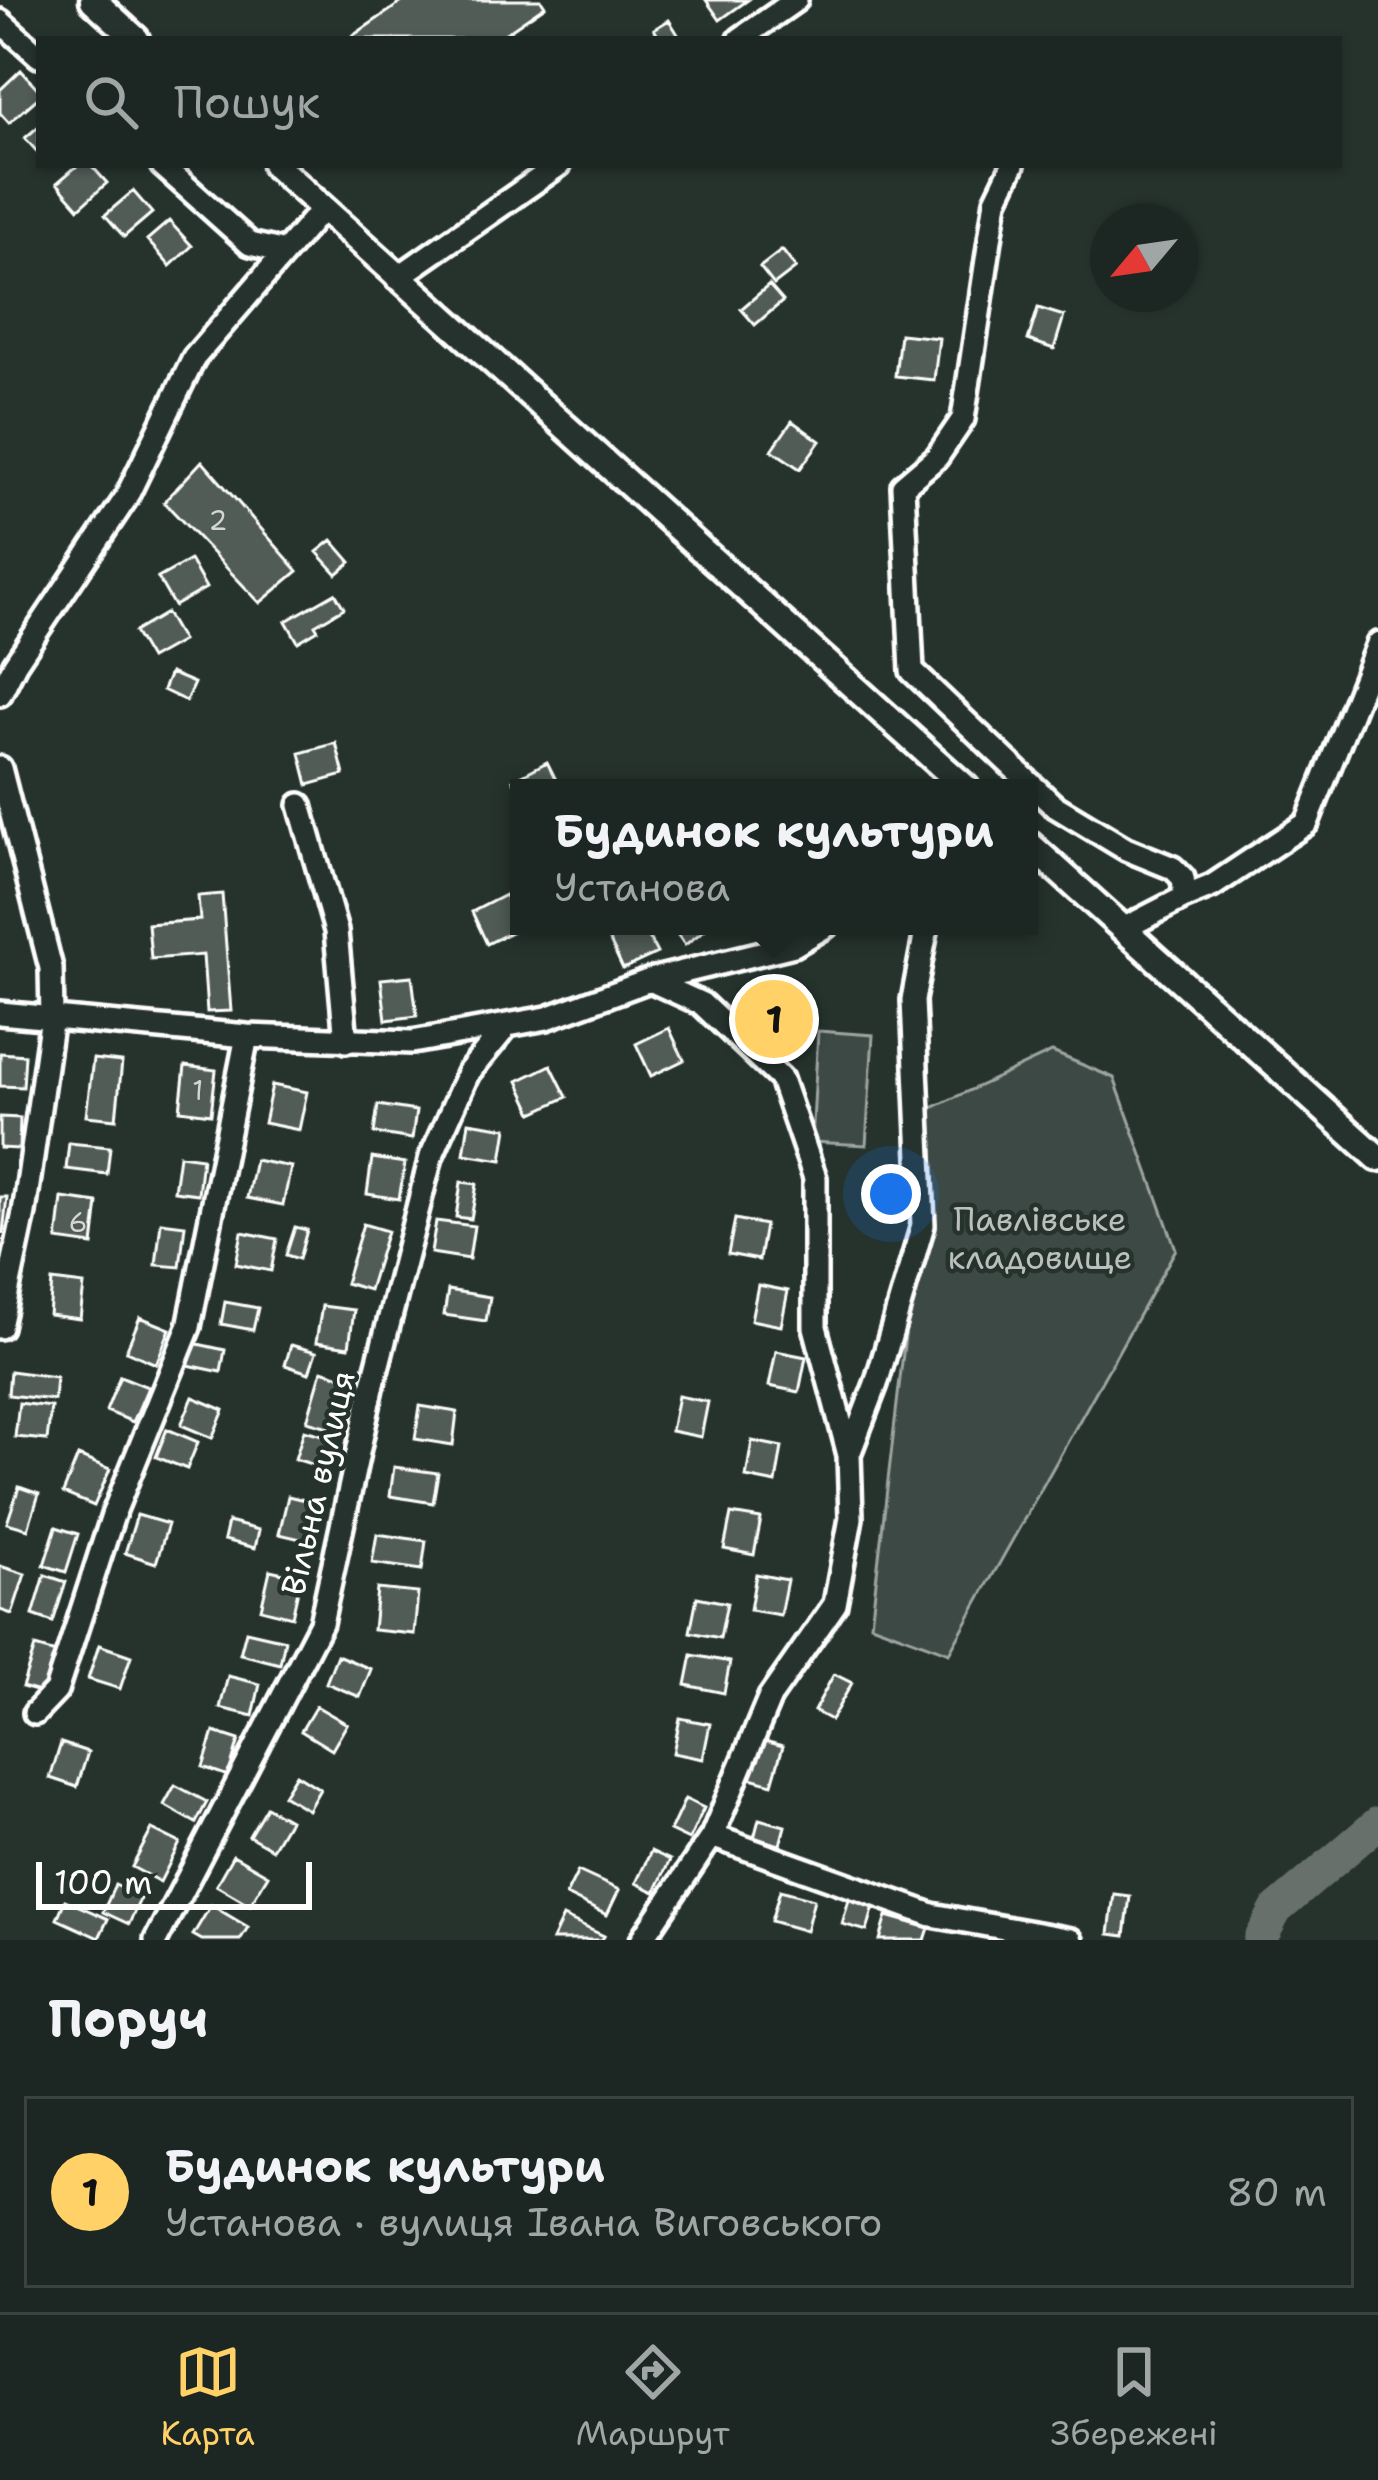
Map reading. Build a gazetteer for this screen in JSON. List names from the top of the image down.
{
  "streets": {
    "street": ["Вільна вулиця"]
  },
  "parks": ["Павлівське кладовище"],
  "house_numbers": ["2", "1", "6"],
  "scale_bar": "100 m",
  "north": "bottom left",
  "page": {
    "search": "Пошук",
    "popup": ["Будинок культури", "Установа"],
    "pins": "1",
    "scale": "100 m",
    "heading": "Поруч",
    "list": [
      {
        "mark": "1",
        "name": "Будинок культури",
        "note": "Установа · вулиця Івана Виговського",
        "value": "80 m"
      }
    ],
    "nav": ["Карта", "Маршрут", "Збережені"]
  }
}
